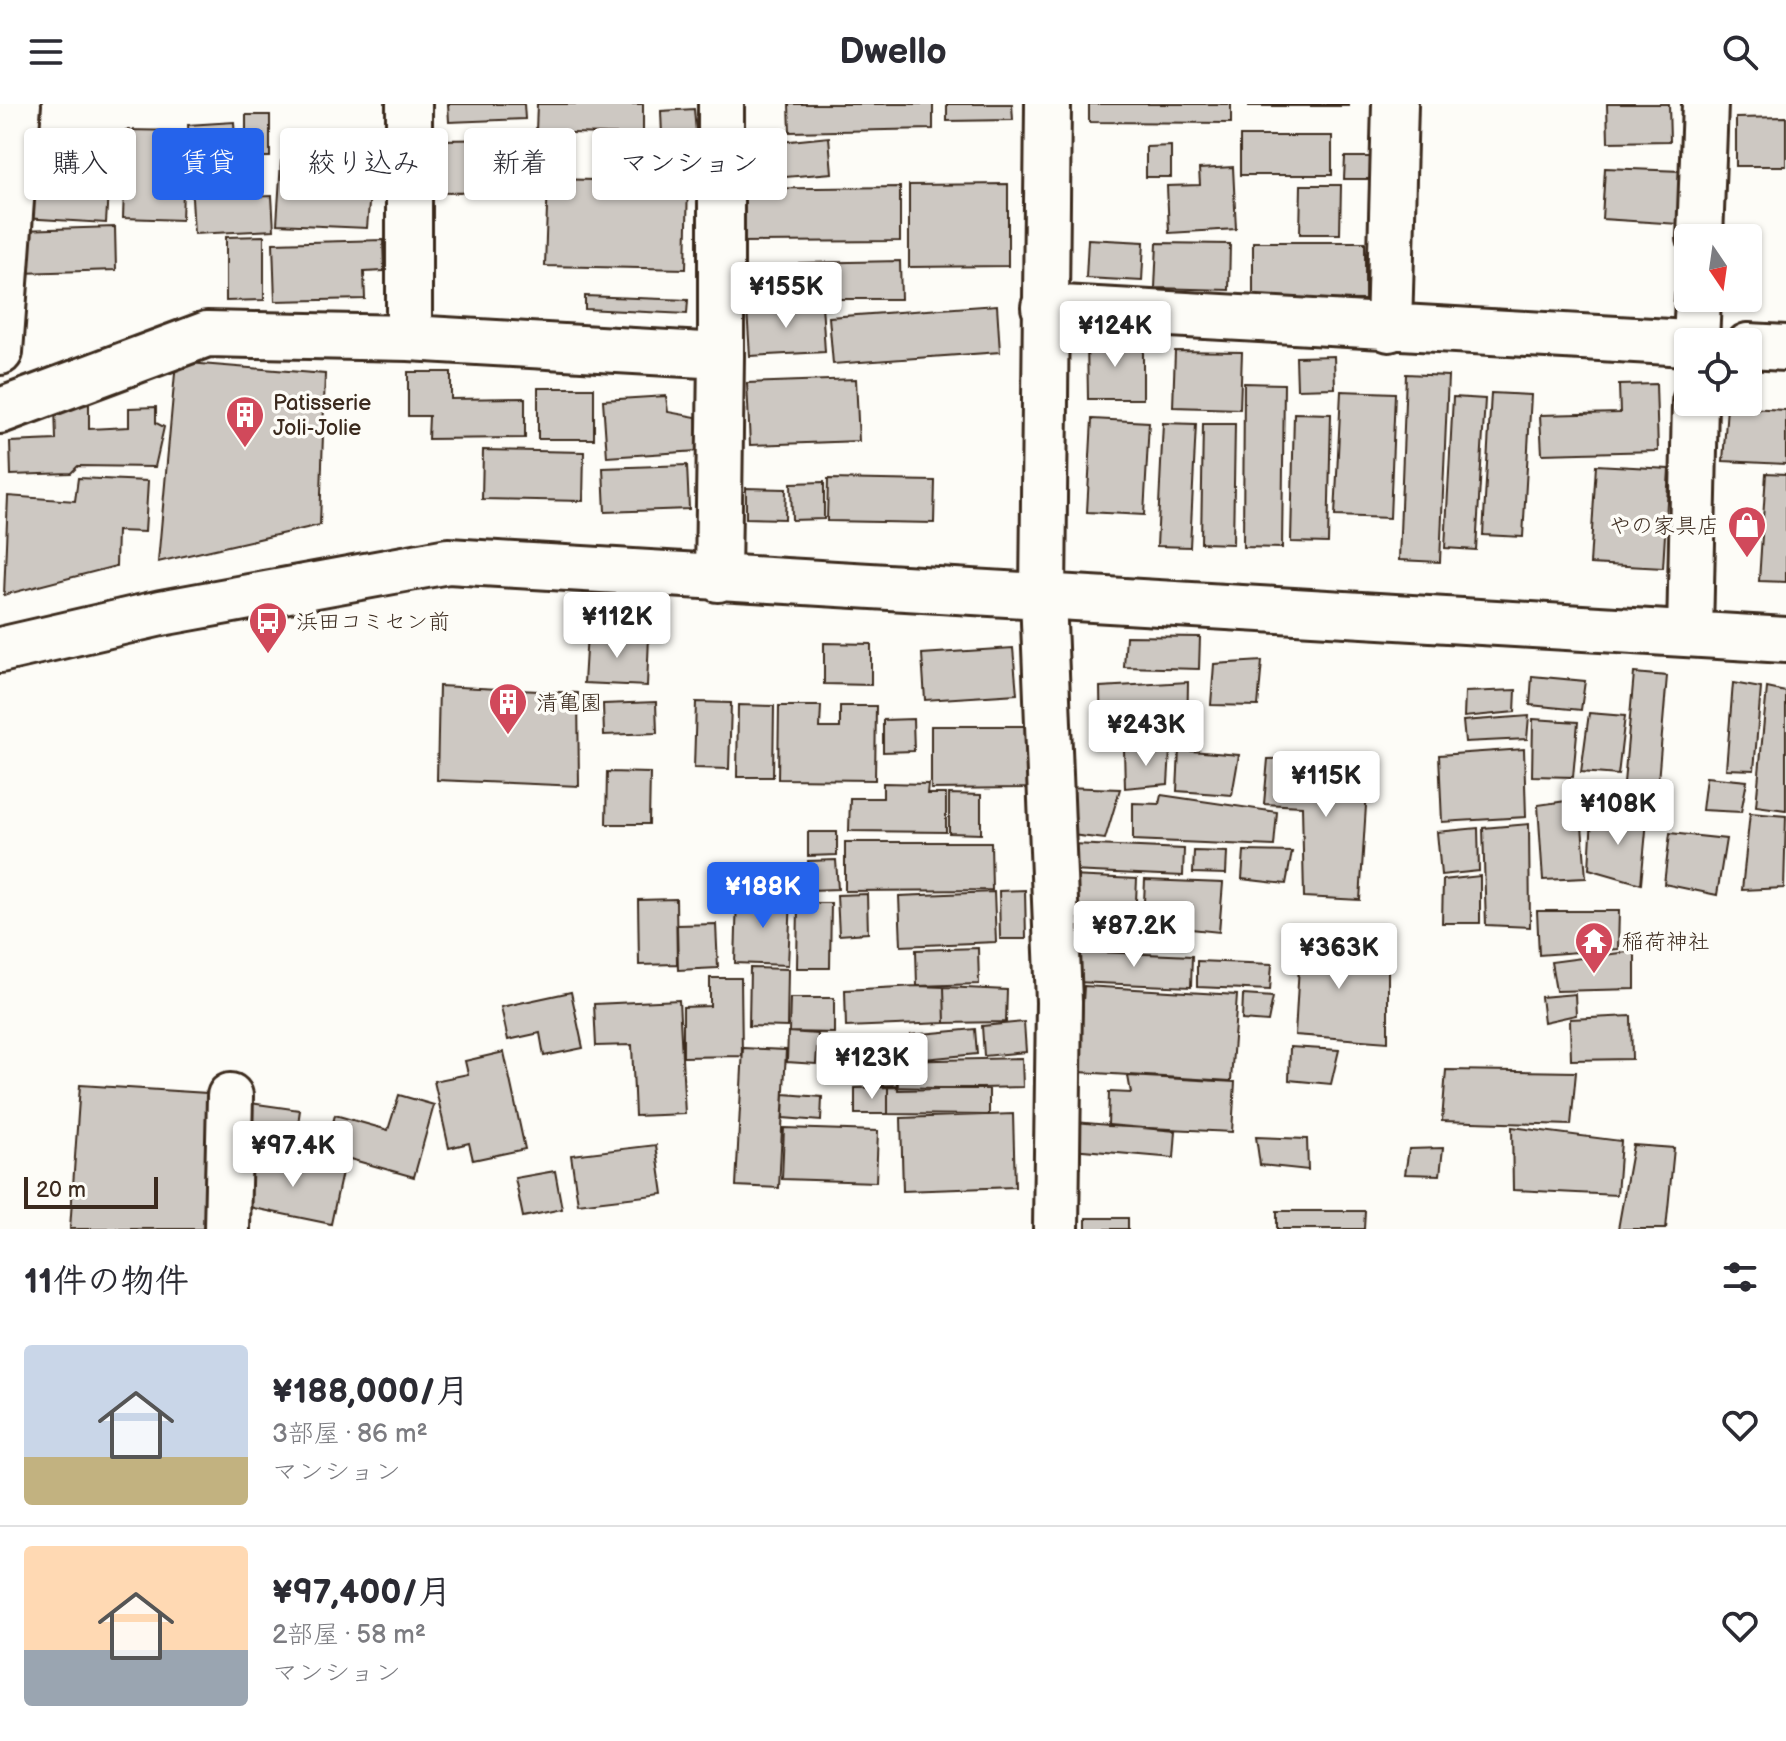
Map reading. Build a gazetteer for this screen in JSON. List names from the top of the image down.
{
  "places": {
    "building": ["Patisserie Joli-Jolie", "清亀園"],
    "shop": ["やの家具店"],
    "bus stop": ["浜田コミセン前"],
    "temple": ["稲荷神社"]
  },
  "scale_bar": "20 m",
  "north": "bottom",
  "page": {
    "header": "Dwello",
    "chip": [
      "購入",
      "賃貸",
      "絞り込み",
      "新着",
      "マンション"
    ],
    "price": [
      "¥155K",
      "¥124K",
      "¥112K",
      "¥243K",
      "¥115K",
      "¥108K",
      "¥188K",
      "¥87.2K",
      "¥363K",
      "¥123K",
      "¥97.4K"
    ],
    "scale": "20 m",
    "heading": "11件の物件",
    "list": [
      {
        "name": "¥188,000/月",
        "note": "3部屋 · 86 m² · マンション"
      },
      {
        "name": "¥97,400/月",
        "note": "2部屋 · 58 m² · マンション"
      }
    ]
  }
}
